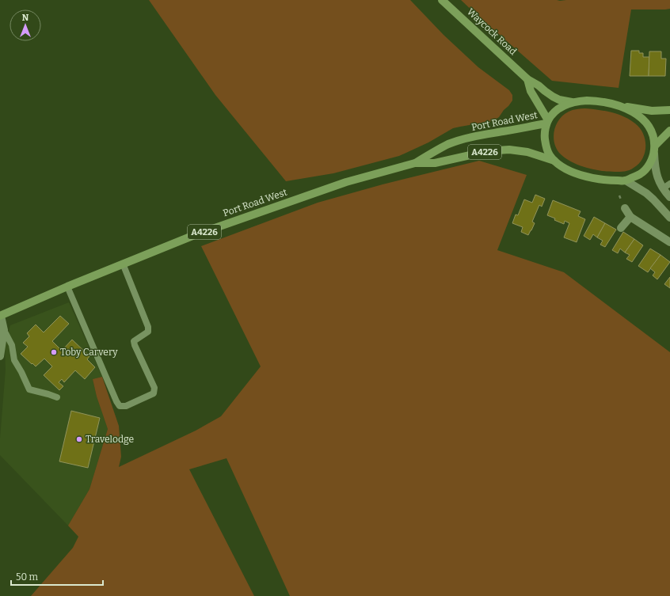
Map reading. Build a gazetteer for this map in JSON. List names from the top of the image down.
{
  "streets": {
    "main road": ["Waycock Road", "Port Road West", "A4226"]
  },
  "crossings": [
    ["Waycock Road", "Port Road West"]
  ],
  "places": ["Toby Carvery", "Travelodge"],
  "scale_bar": "50 m",
  "north": "top"
}
